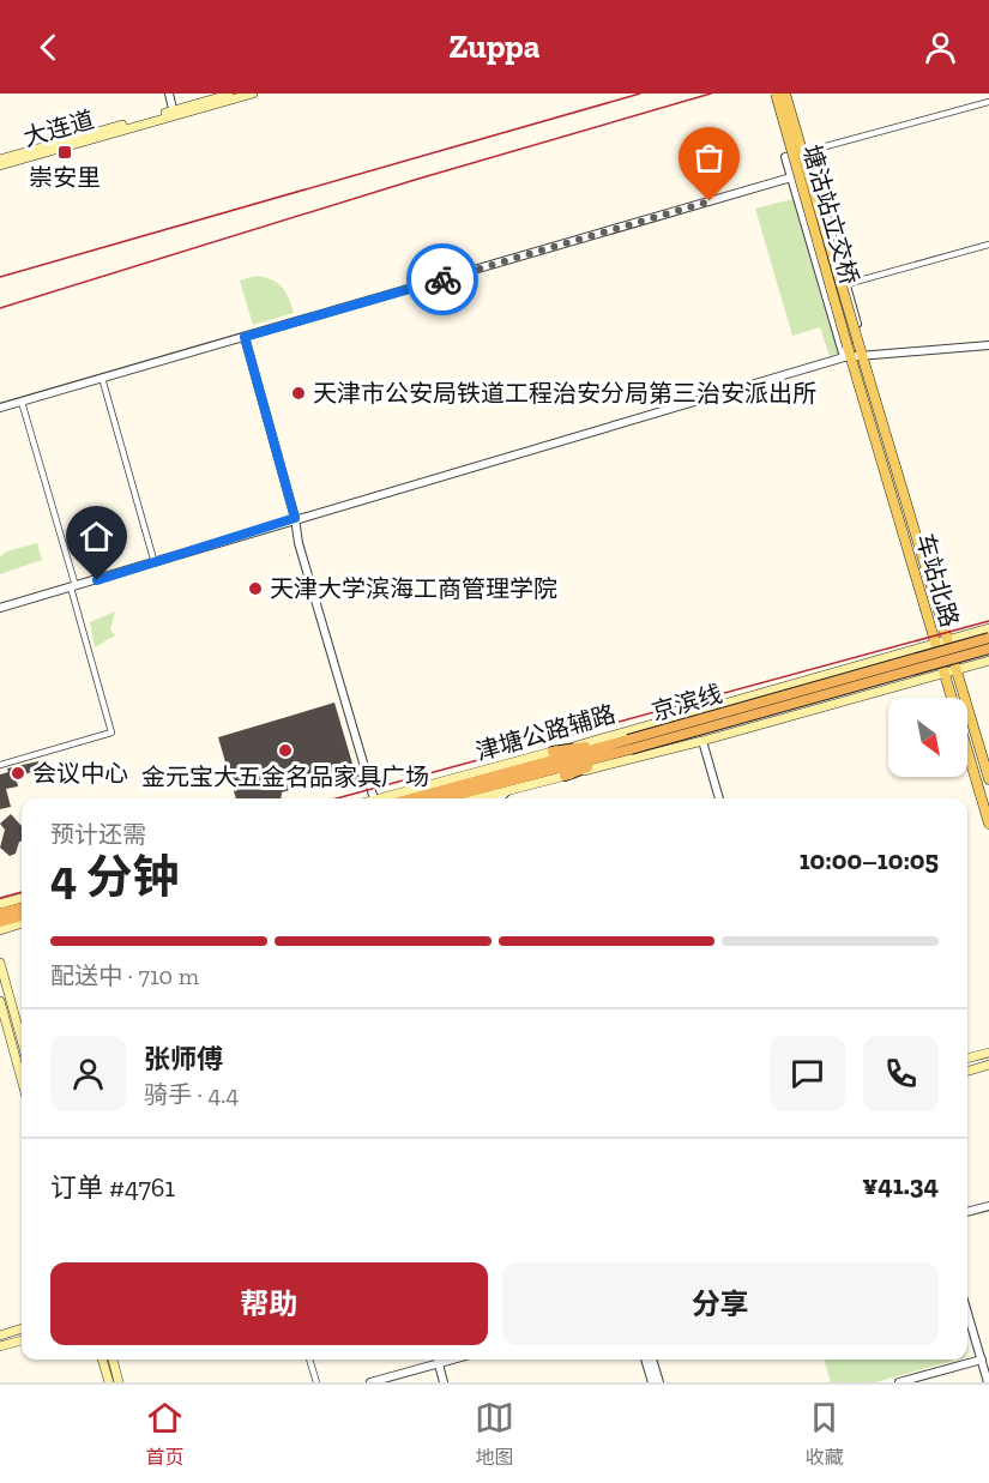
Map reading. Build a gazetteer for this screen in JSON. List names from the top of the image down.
{
  "streets": {
    "highway": ["京滨线"],
    "main road": [
      "大连道",
      "塘沽站立交桥",
      "车站北路",
      "津塘公路辅路"
    ]
  },
  "crossings": [
    ["塘沽站立交桥", "车站北路"],
    ["车站北路", "津塘公路辅路"]
  ],
  "places": {
    "transit": ["崇安里"],
    "other": [
      "天津市公安局铁道工程治安分局第三治安派出所",
      "天津大学滨海工商管理学院",
      "金元宝大五金名品家具广场",
      "会议中心"
    ]
  },
  "north": "bottom right",
  "page": {
    "header": "Zuppa",
    "heading": ["4 分钟", "预计还需", "10:00–10:05"],
    "panel": [
      "张师傅",
      "骑手 · 4.4",
      "订单 #4761",
      "¥41.34"
    ],
    "bar": "配送中 · 710 m",
    "buttons": ["帮助", "分享"],
    "tabs": ["首页", "地图", "收藏"]
  }
}
